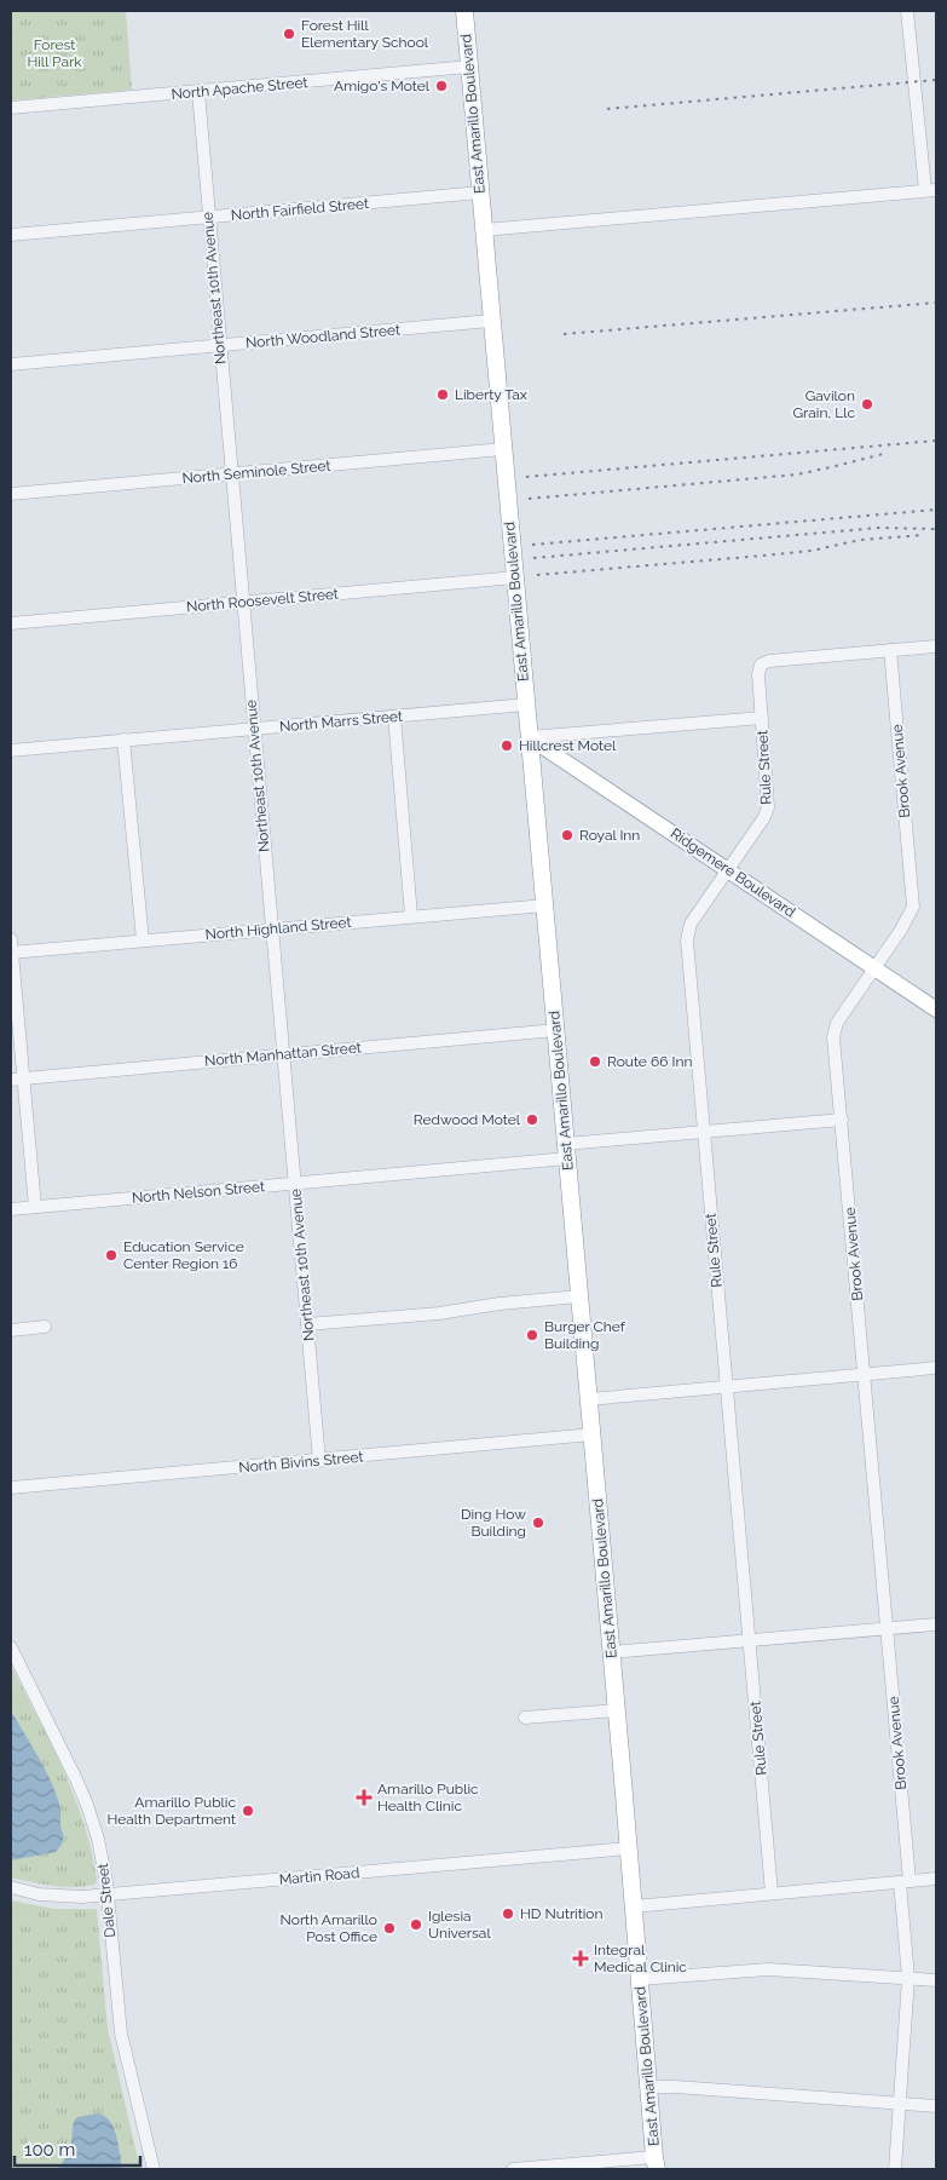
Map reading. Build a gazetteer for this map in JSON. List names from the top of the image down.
{
  "streets": {
    "highway": ["East Amarillo Boulevard"],
    "main road": ["Ridgemere Boulevard"],
    "street": [
      "North Apache Street",
      "North Fairfield Street",
      "Northeast 10th Avenue",
      "North Woodland Street",
      "North Seminole Street",
      "North Roosevelt Street",
      "North Marrs Street",
      "Rule Street",
      "Brook Avenue",
      "North Highland Street",
      "North Manhattan Street",
      "North Nelson Street",
      "North Bivins Street",
      "Martin Road",
      "Dale Street"
    ]
  },
  "crossings": [
    ["North Apache Street", "East Amarillo Boulevard"],
    ["North Apache Street", "Northeast 10th Avenue"],
    ["East Amarillo Boulevard", "North Fairfield Street"],
    ["East Amarillo Boulevard", "North Woodland Street"],
    ["East Amarillo Boulevard", "North Seminole Street"],
    ["East Amarillo Boulevard", "North Roosevelt Street"],
    ["East Amarillo Boulevard", "North Marrs Street"],
    ["East Amarillo Boulevard", "Ridgemere Boulevard"],
    ["East Amarillo Boulevard", "North Highland Street"],
    ["East Amarillo Boulevard", "North Manhattan Street"],
    ["East Amarillo Boulevard", "North Nelson Street"],
    ["East Amarillo Boulevard", "North Bivins Street"],
    ["East Amarillo Boulevard", "Martin Road"],
    ["North Fairfield Street", "Northeast 10th Avenue"],
    ["Northeast 10th Avenue", "North Woodland Street"],
    ["Northeast 10th Avenue", "North Seminole Street"],
    ["Northeast 10th Avenue", "North Roosevelt Street"],
    ["Northeast 10th Avenue", "North Marrs Street"],
    ["Northeast 10th Avenue", "North Highland Street"],
    ["Northeast 10th Avenue", "North Manhattan Street"],
    ["Northeast 10th Avenue", "North Nelson Street"],
    ["Northeast 10th Avenue", "North Bivins Street"],
    ["Rule Street", "Brook Avenue"],
    ["Rule Street", "Ridgemere Boulevard"],
    ["Rule Street", "North Nelson Street"],
    ["Brook Avenue", "Ridgemere Boulevard"],
    ["Brook Avenue", "North Nelson Street"],
    ["Martin Road", "Dale Street"]
  ],
  "parks": ["Forest Hill Park"],
  "places": {
    "other": [
      "Forest Hill Elementary School",
      "Amigo's Motel",
      "Liberty Tax",
      "Gavilon Grain, Llc",
      "Hillcrest Motel",
      "Royal Inn",
      "Route 66 Inn",
      "Redwood Motel",
      "Education Service Center Region 16",
      "Burger Chef Building",
      "Ding How Building",
      "Amarillo Public Health Department",
      "HD Nutrition",
      "Iglesia Universal",
      "North Amarillo Post Office"
    ],
    "health": ["Amarillo Public Health Clinic", "Integral Medical Clinic"]
  },
  "scale_bar": "100 m"
}
